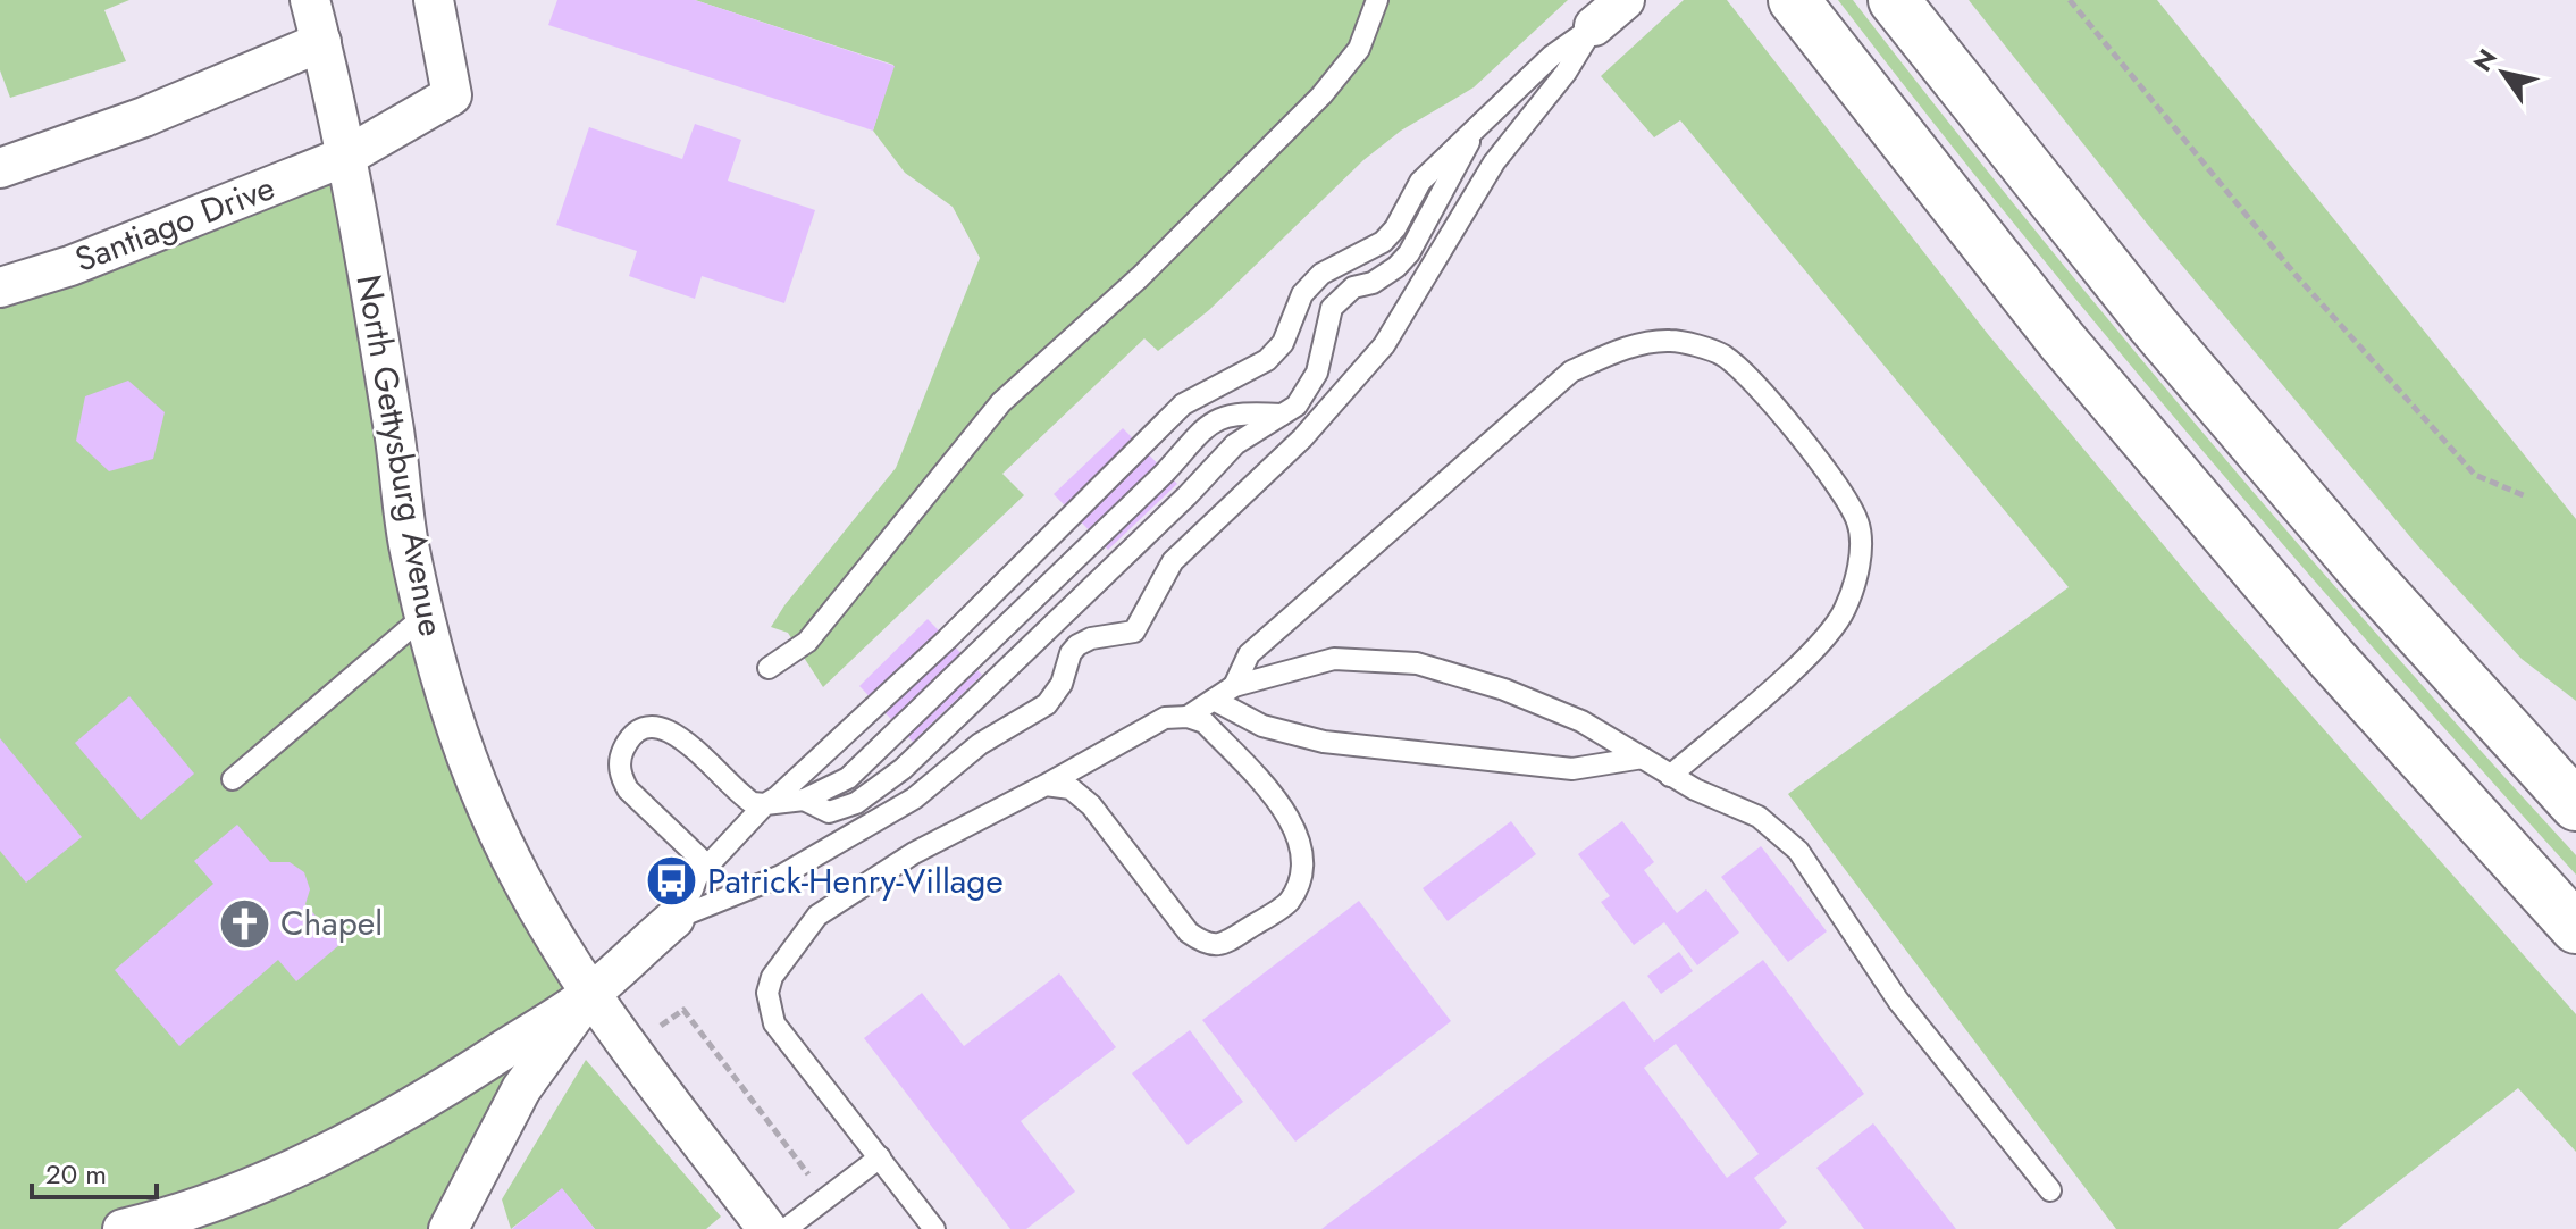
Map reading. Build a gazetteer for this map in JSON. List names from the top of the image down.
{
  "streets": {
    "street": ["Santiago Drive", "North Gettysburg Avenue"]
  },
  "crossings": [
    ["Santiago Drive", "North Gettysburg Avenue"]
  ],
  "places": {
    "bus stop": ["Patrick-Henry-Village"],
    "church": ["Chapel"]
  },
  "scale_bar": "20 m",
  "north": "top left"
}
